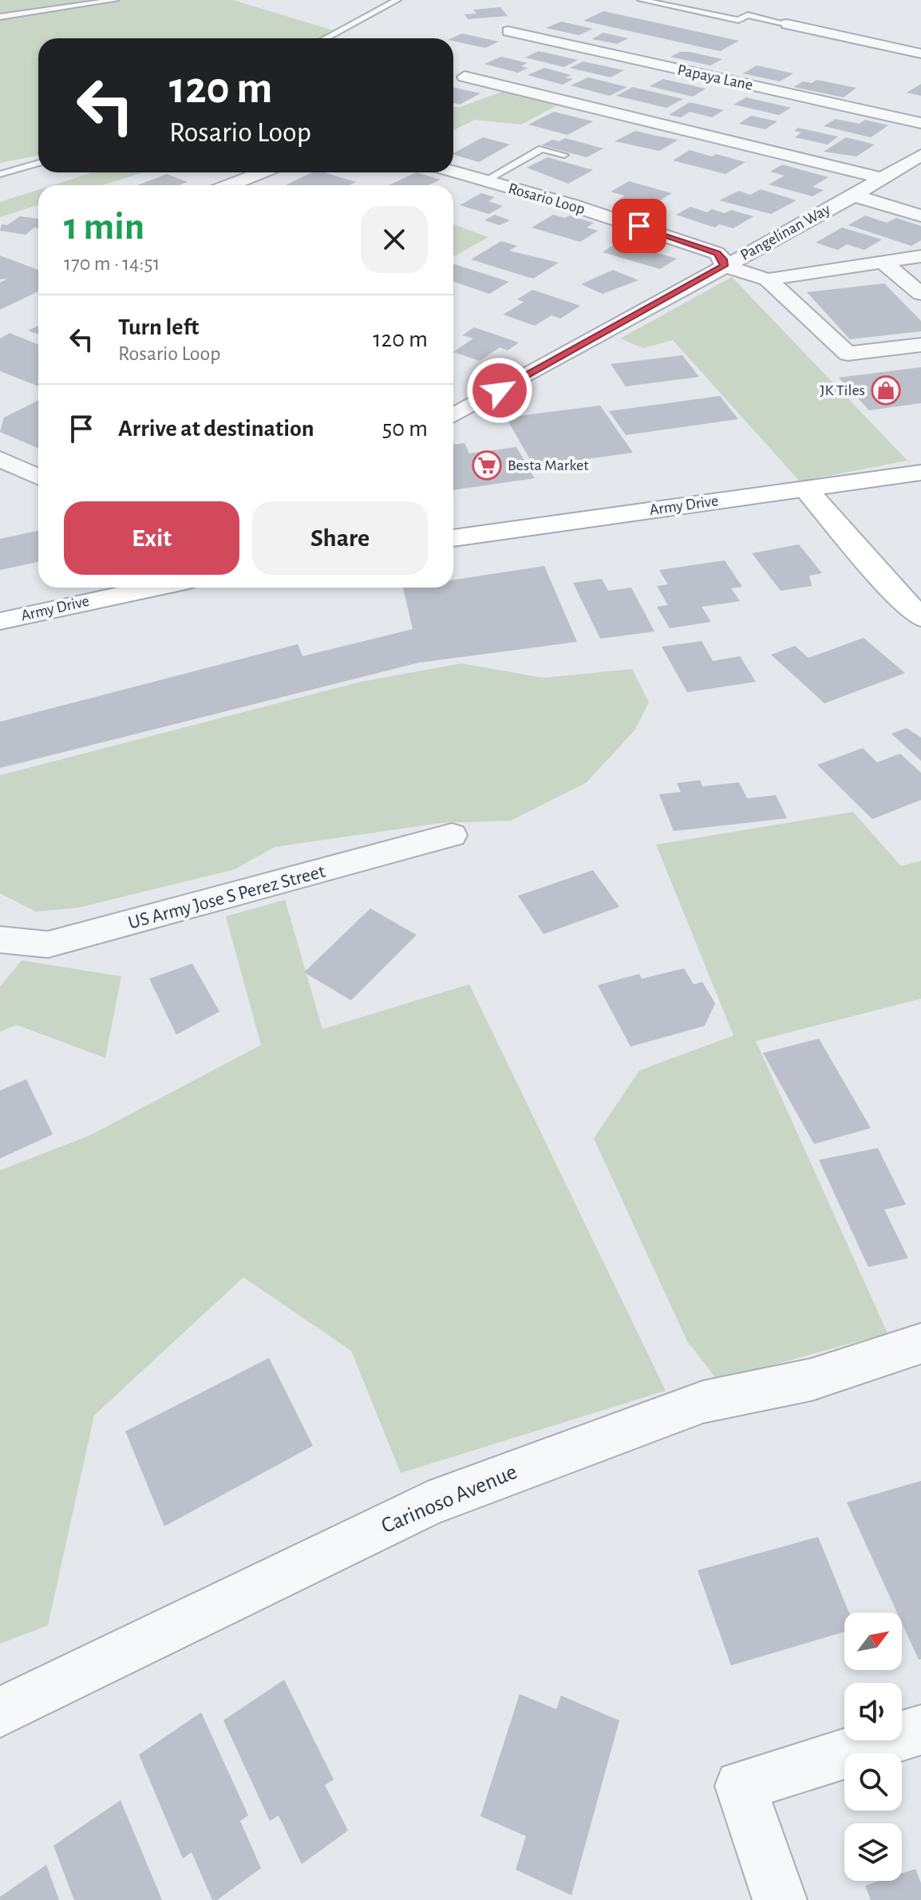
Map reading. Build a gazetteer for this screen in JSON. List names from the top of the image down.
{
  "streets": {
    "main road": ["Army Drive"],
    "street": [
      "Papaya Lane",
      "Rosario Loop",
      "Pangelinan Way",
      "US Army Jose S Perez Street",
      "Carinoso Avenue"
    ]
  },
  "crossings": [
    ["Rosario Loop", "Pangelinan Way"]
  ],
  "places": {
    "shop": ["JK Tiles"],
    "supermarket": ["Besta Market"]
  },
  "north": "top right",
  "page": {
    "turn": ["120 m", "Rosario Loop"],
    "heading": ["1 min", "170 m · 14:51"],
    "list": [
      {
        "name": "Turn left",
        "note": "Rosario Loop",
        "value": "120 m"
      },
      {
        "name": "Arrive at destination",
        "value": "50 m"
      }
    ],
    "buttons": ["Exit", "Share"]
  }
}
